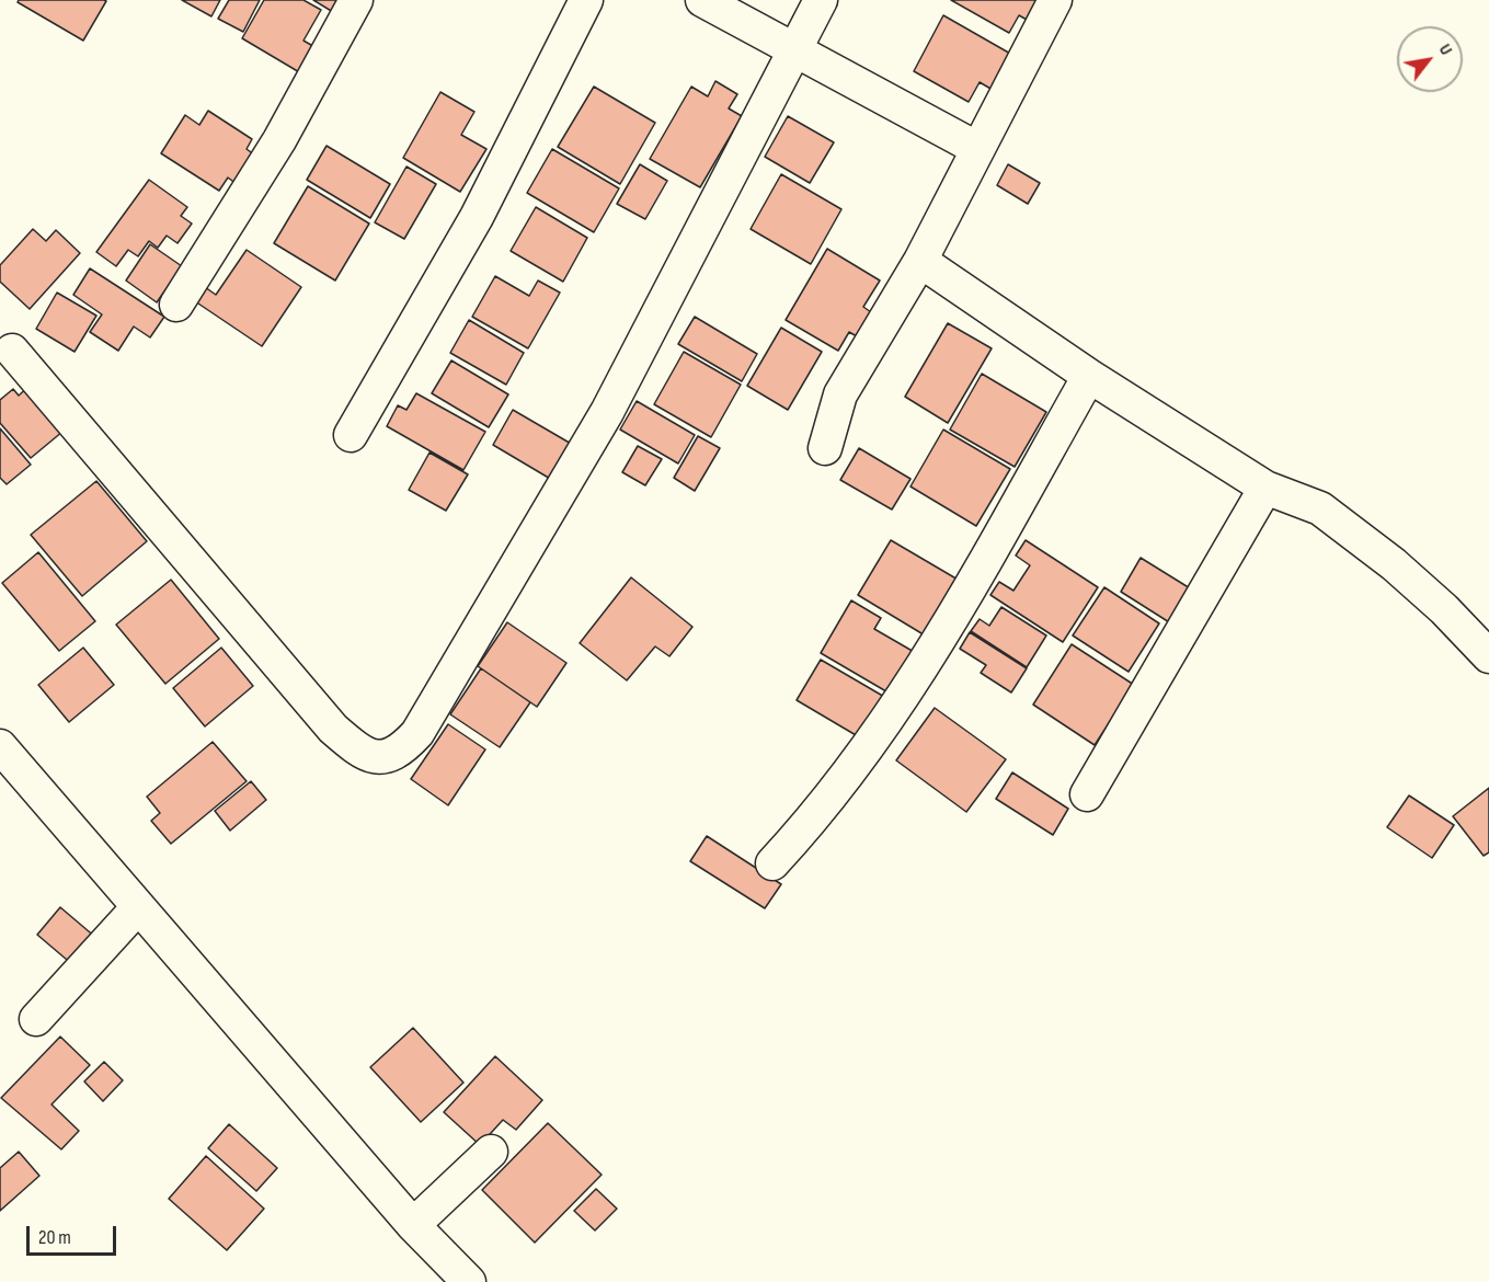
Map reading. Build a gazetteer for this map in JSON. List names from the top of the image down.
{
  "scale_bar": "20 m",
  "north": "top right"
}
